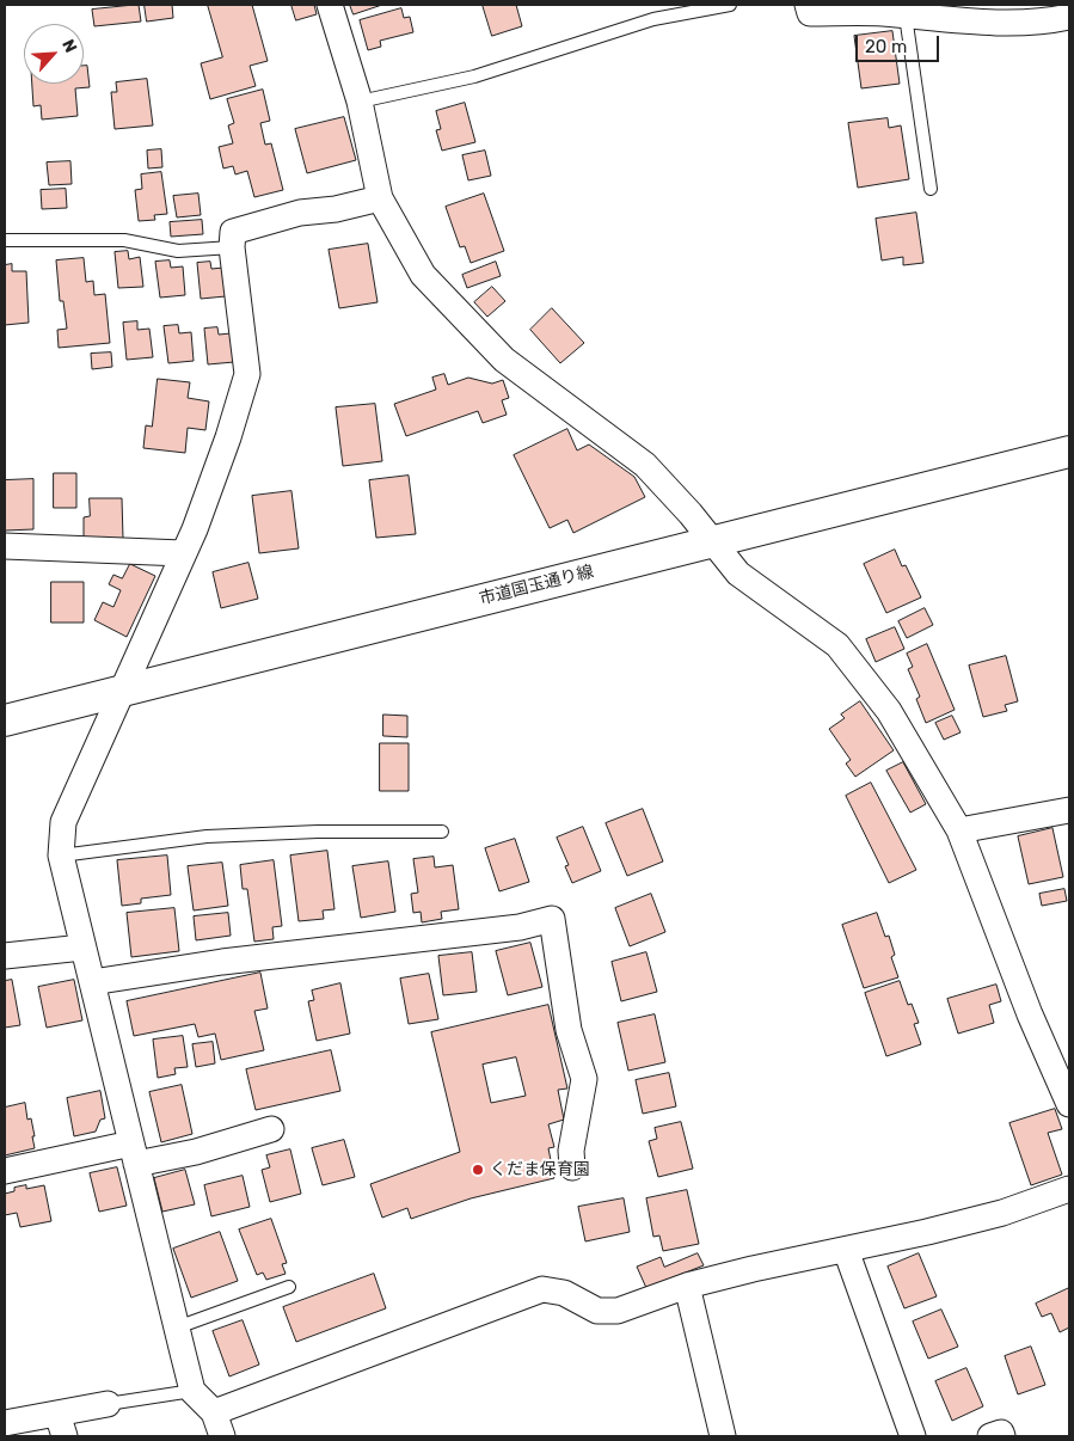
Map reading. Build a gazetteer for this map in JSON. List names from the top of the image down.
{
  "streets": {
    "street": ["市道国玉通り線"]
  },
  "places": ["くだま保育園"],
  "scale_bar": "20 m",
  "north": "top right"
}
